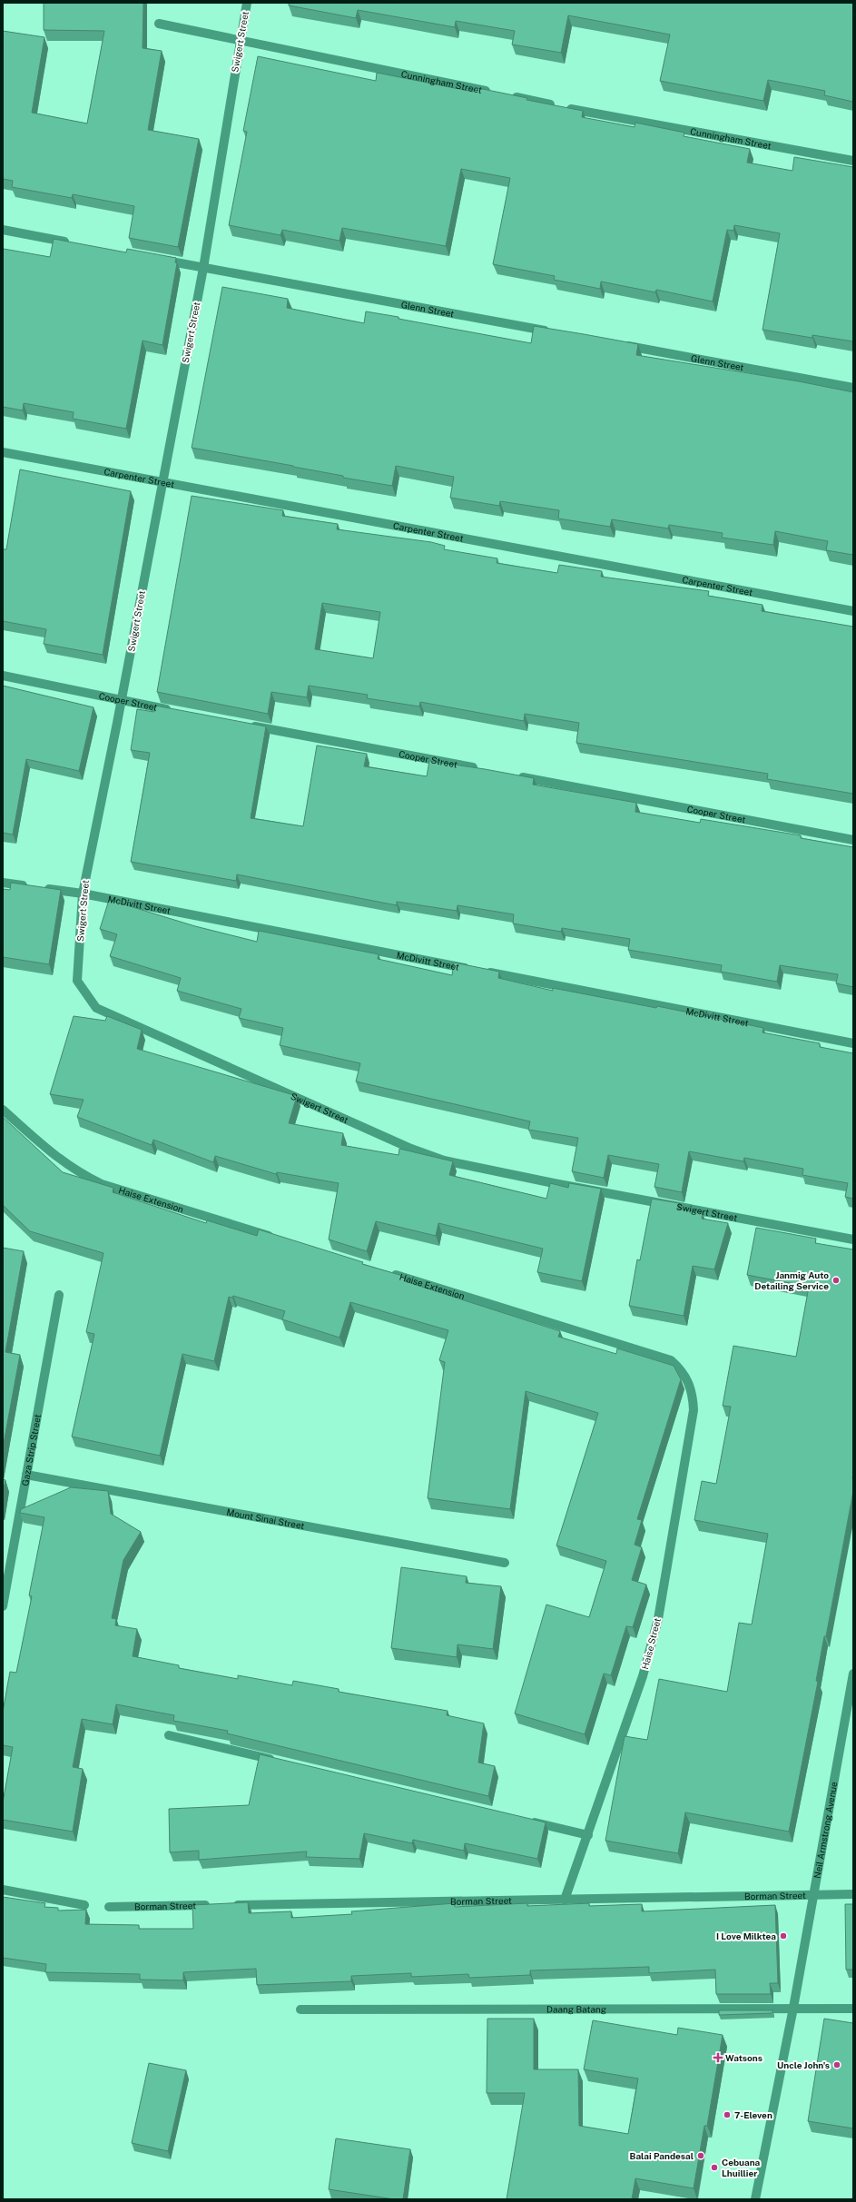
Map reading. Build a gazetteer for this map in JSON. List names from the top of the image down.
{
  "streets": {
    "street": [
      "Swigert Street",
      "Cunningham Street",
      "Glenn Street",
      "Carpenter Street",
      "Cooper Street",
      "McDivitt Street",
      "Haise Extension",
      "Gaza Strip Street",
      "Mount Sinai Street",
      "Haise Street",
      "Neil Armstrong Avenue",
      "Borman Street",
      "Daang Batang"
    ]
  },
  "crossings": [
    ["Swigert Street", "Cunningham Street"],
    ["Swigert Street", "Glenn Street"],
    ["Swigert Street", "Carpenter Street"],
    ["Swigert Street", "Cooper Street"],
    ["Swigert Street", "McDivitt Street"],
    ["Haise Extension", "Haise Street"],
    ["Gaza Strip Street", "Mount Sinai Street"],
    ["Haise Street", "Borman Street"],
    ["Neil Armstrong Avenue", "Borman Street"],
    ["Neil Armstrong Avenue", "Daang Batang"]
  ],
  "places": {
    "other": [
      "Janmig Auto Detailing Service",
      "I Love Milktea",
      "Uncle John's",
      "7-Eleven",
      "Balai Pandesal",
      "Cebuana Lhuillier"
    ],
    "health": ["Watsons"]
  }
}
